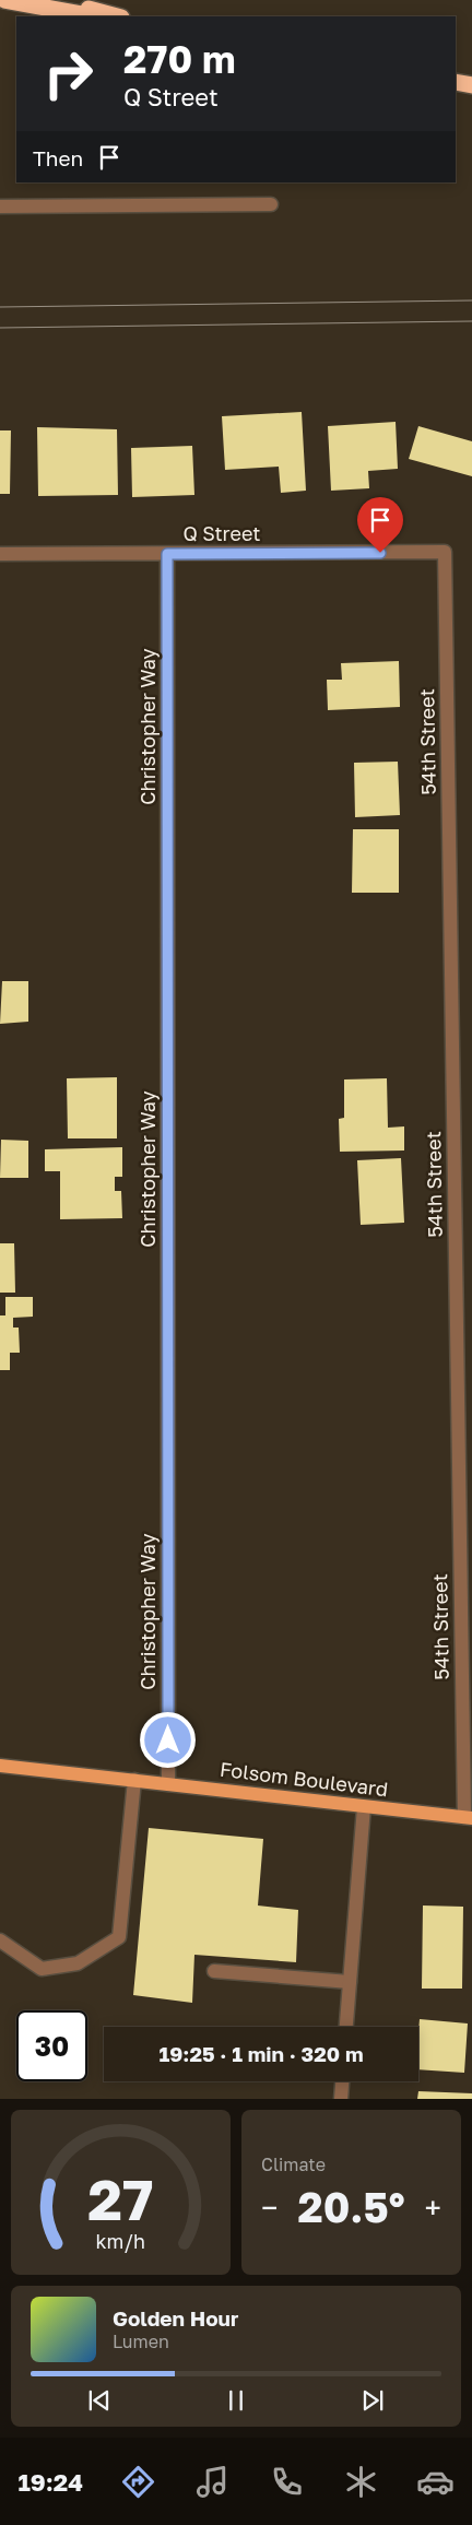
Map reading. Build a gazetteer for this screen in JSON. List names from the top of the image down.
{
  "streets": {
    "main road": ["Folsom Boulevard"],
    "street": ["Q Street", "Christopher Way", "54th Street"]
  },
  "crossings": [
    ["Q Street", "Christopher Way"],
    ["Q Street", "54th Street"],
    ["Christopher Way", "Folsom Boulevard"],
    ["54th Street", "Folsom Boulevard"]
  ],
  "page": {
    "turn": ["270 m", "Q Street"],
    "then": "Then",
    "limit": "30",
    "trip": "19:25 · 1 min · 320 m",
    "tile": "Climate",
    "heat": ["−", "20.5°", "+"],
    "song": ["Golden Hour", "Lumen"],
    "tabs": "19:24",
    "gauge": ["27", "km/h"]
  }
}
